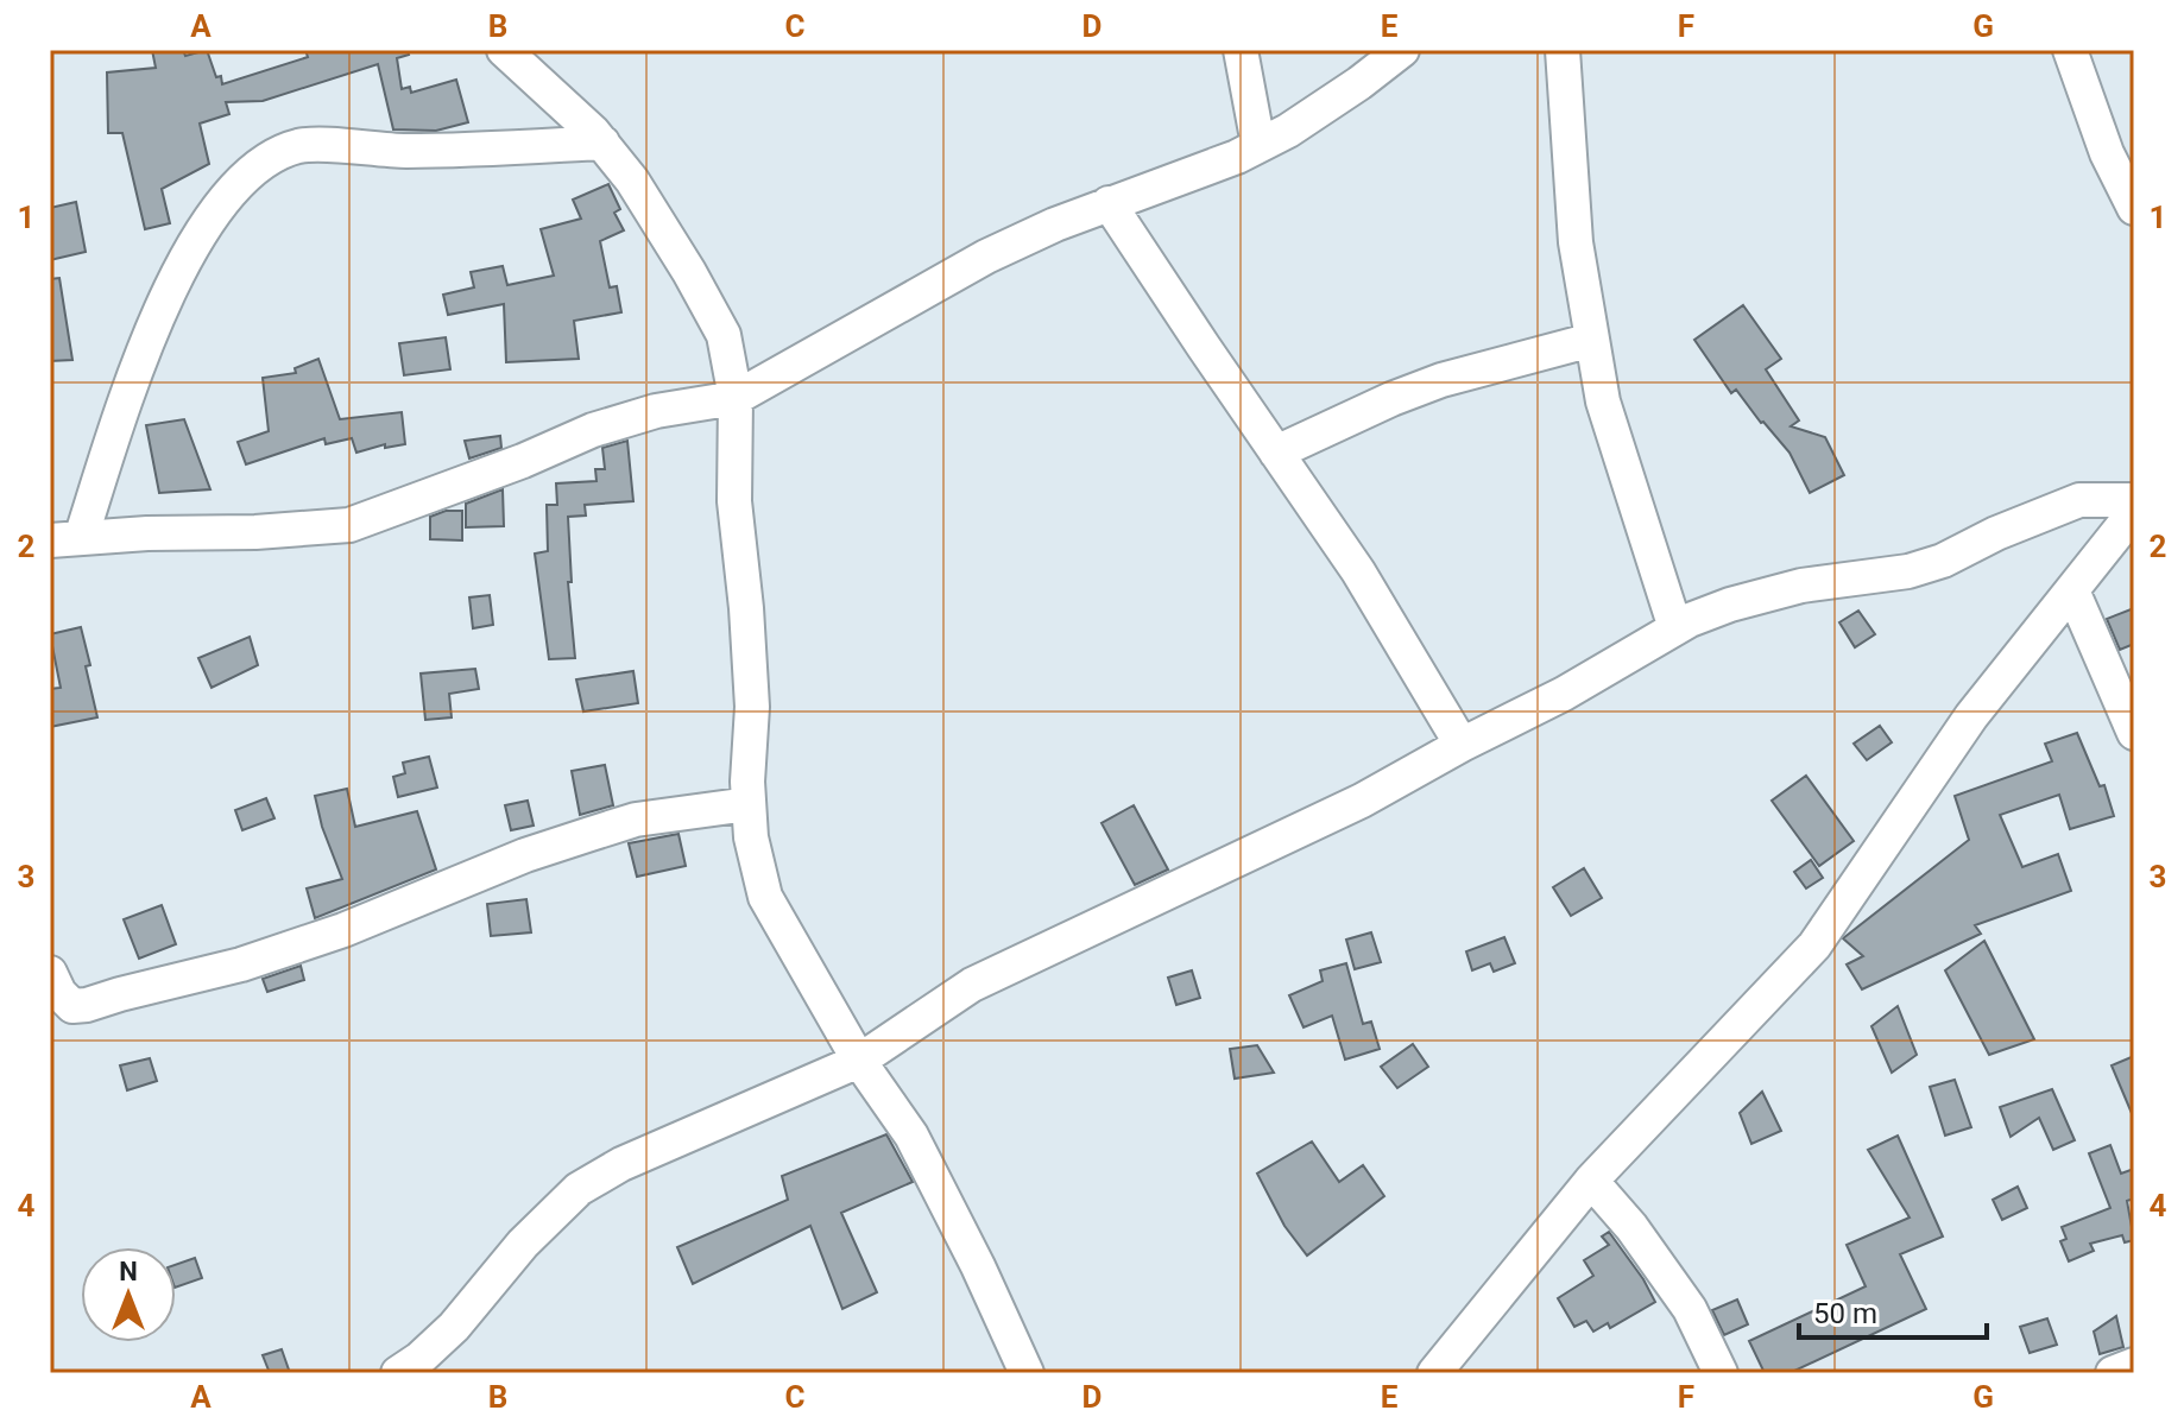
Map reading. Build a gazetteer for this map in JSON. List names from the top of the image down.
{
  "scale_bar": "50 m",
  "north": "top",
  "grid": {
    "columns": [
      "A",
      "B",
      "C",
      "D",
      "E",
      "F",
      "G"
    ],
    "rows": [
      "1",
      "2",
      "3",
      "4"
    ]
  }
}
